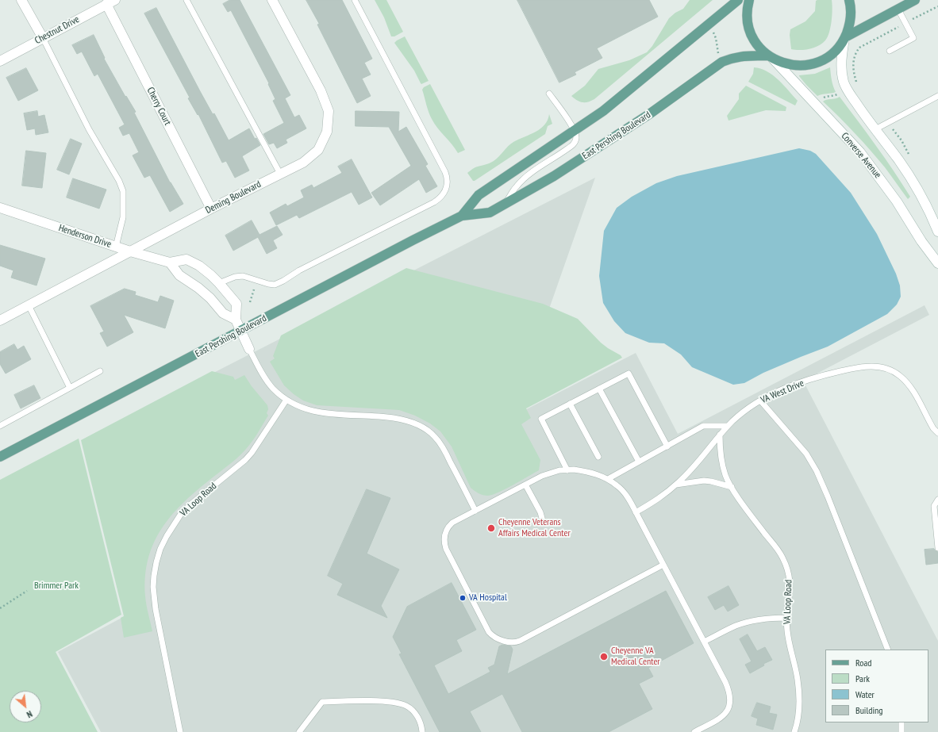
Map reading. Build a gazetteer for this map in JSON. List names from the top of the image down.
{
  "streets": {
    "main road": ["East Pershing Boulevard"],
    "street": [
      "Chestnut Drive",
      "Cherry Court",
      "Converse Avenue",
      "Deming Boulevard",
      "Henderson Drive"
    ],
    "lane": ["VA West Drive", "VA Loop Road"]
  },
  "crossings": [
    ["Chestnut Drive", "Cherry Court"],
    ["Cherry Court", "Deming Boulevard"],
    ["East Pershing Boulevard", "Converse Avenue"],
    ["East Pershing Boulevard", "Henderson Drive"],
    ["Deming Boulevard", "Henderson Drive"],
    ["VA West Drive", "VA Loop Road"]
  ],
  "parks": ["Brimmer Park"],
  "places": ["Cheyenne Veterans Affairs Medical Center", "VA Hospital", "Cheyenne VA Medical Center"],
  "legend": [
    "Road",
    "Park",
    "Water",
    "Building"
  ],
  "north": "bottom right"
}
